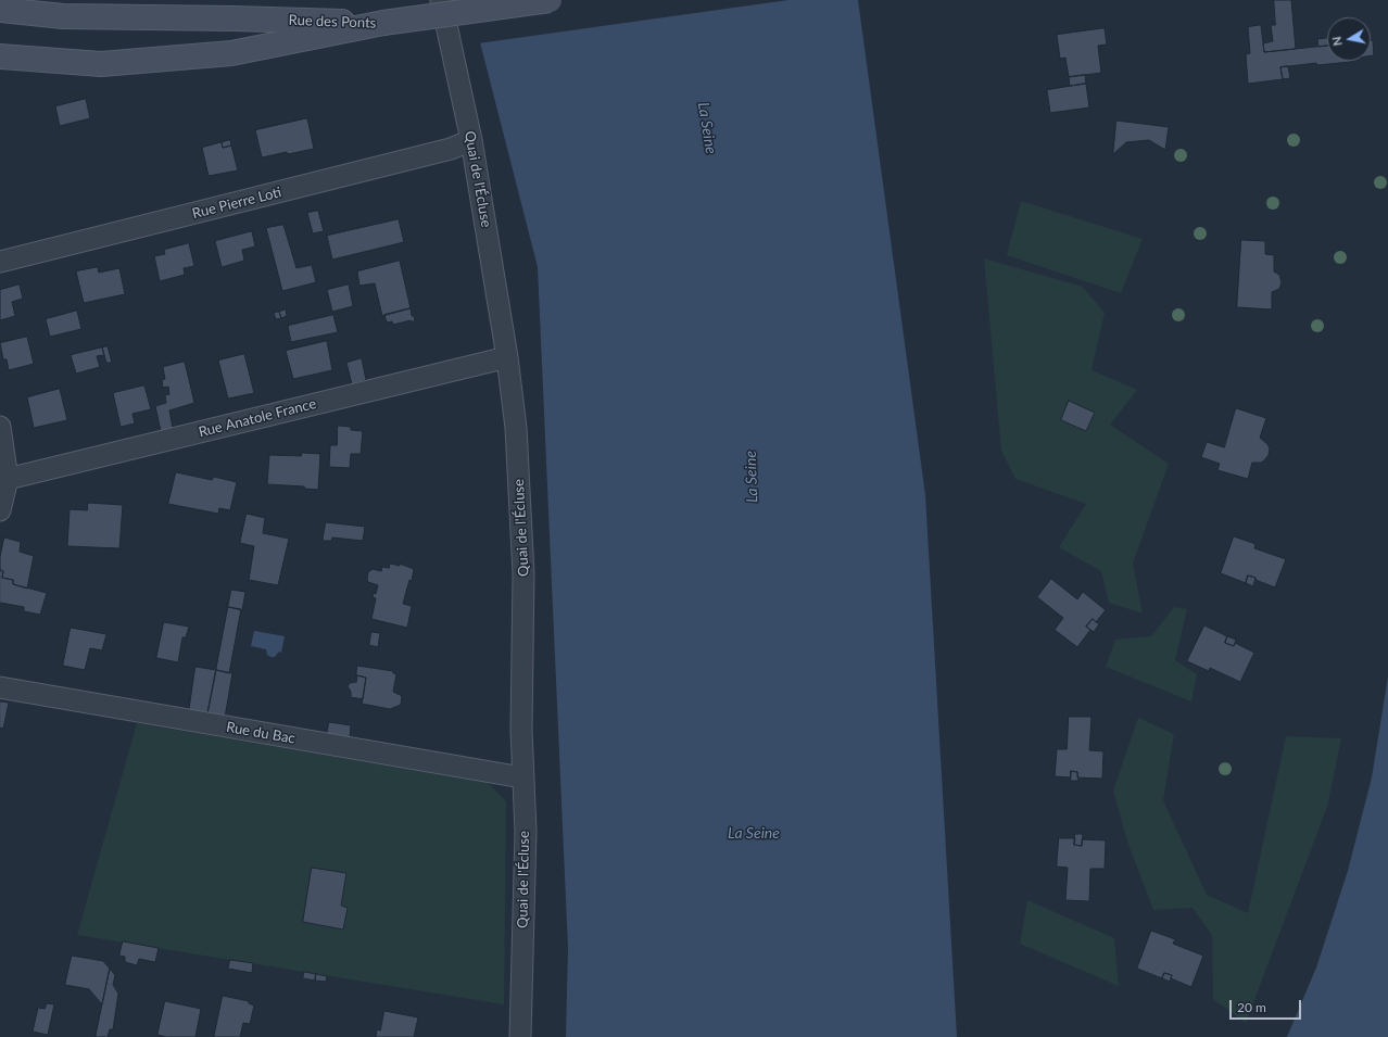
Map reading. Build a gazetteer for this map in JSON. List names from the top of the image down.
{
  "streets": {
    "main road": ["Rue des Ponts"],
    "street": [
      "Quai de l'Écluse",
      "Rue Pierre Loti",
      "Rue Anatole France",
      "Rue du Bac"
    ]
  },
  "crossings": [
    ["Quai de l'Écluse", "Rue Pierre Loti"],
    ["Quai de l'Écluse", "Rue Anatole France"],
    ["Quai de l'Écluse", "Rue du Bac"]
  ],
  "water": ["La Seine"],
  "scale_bar": "20 m",
  "north": "left"
}
